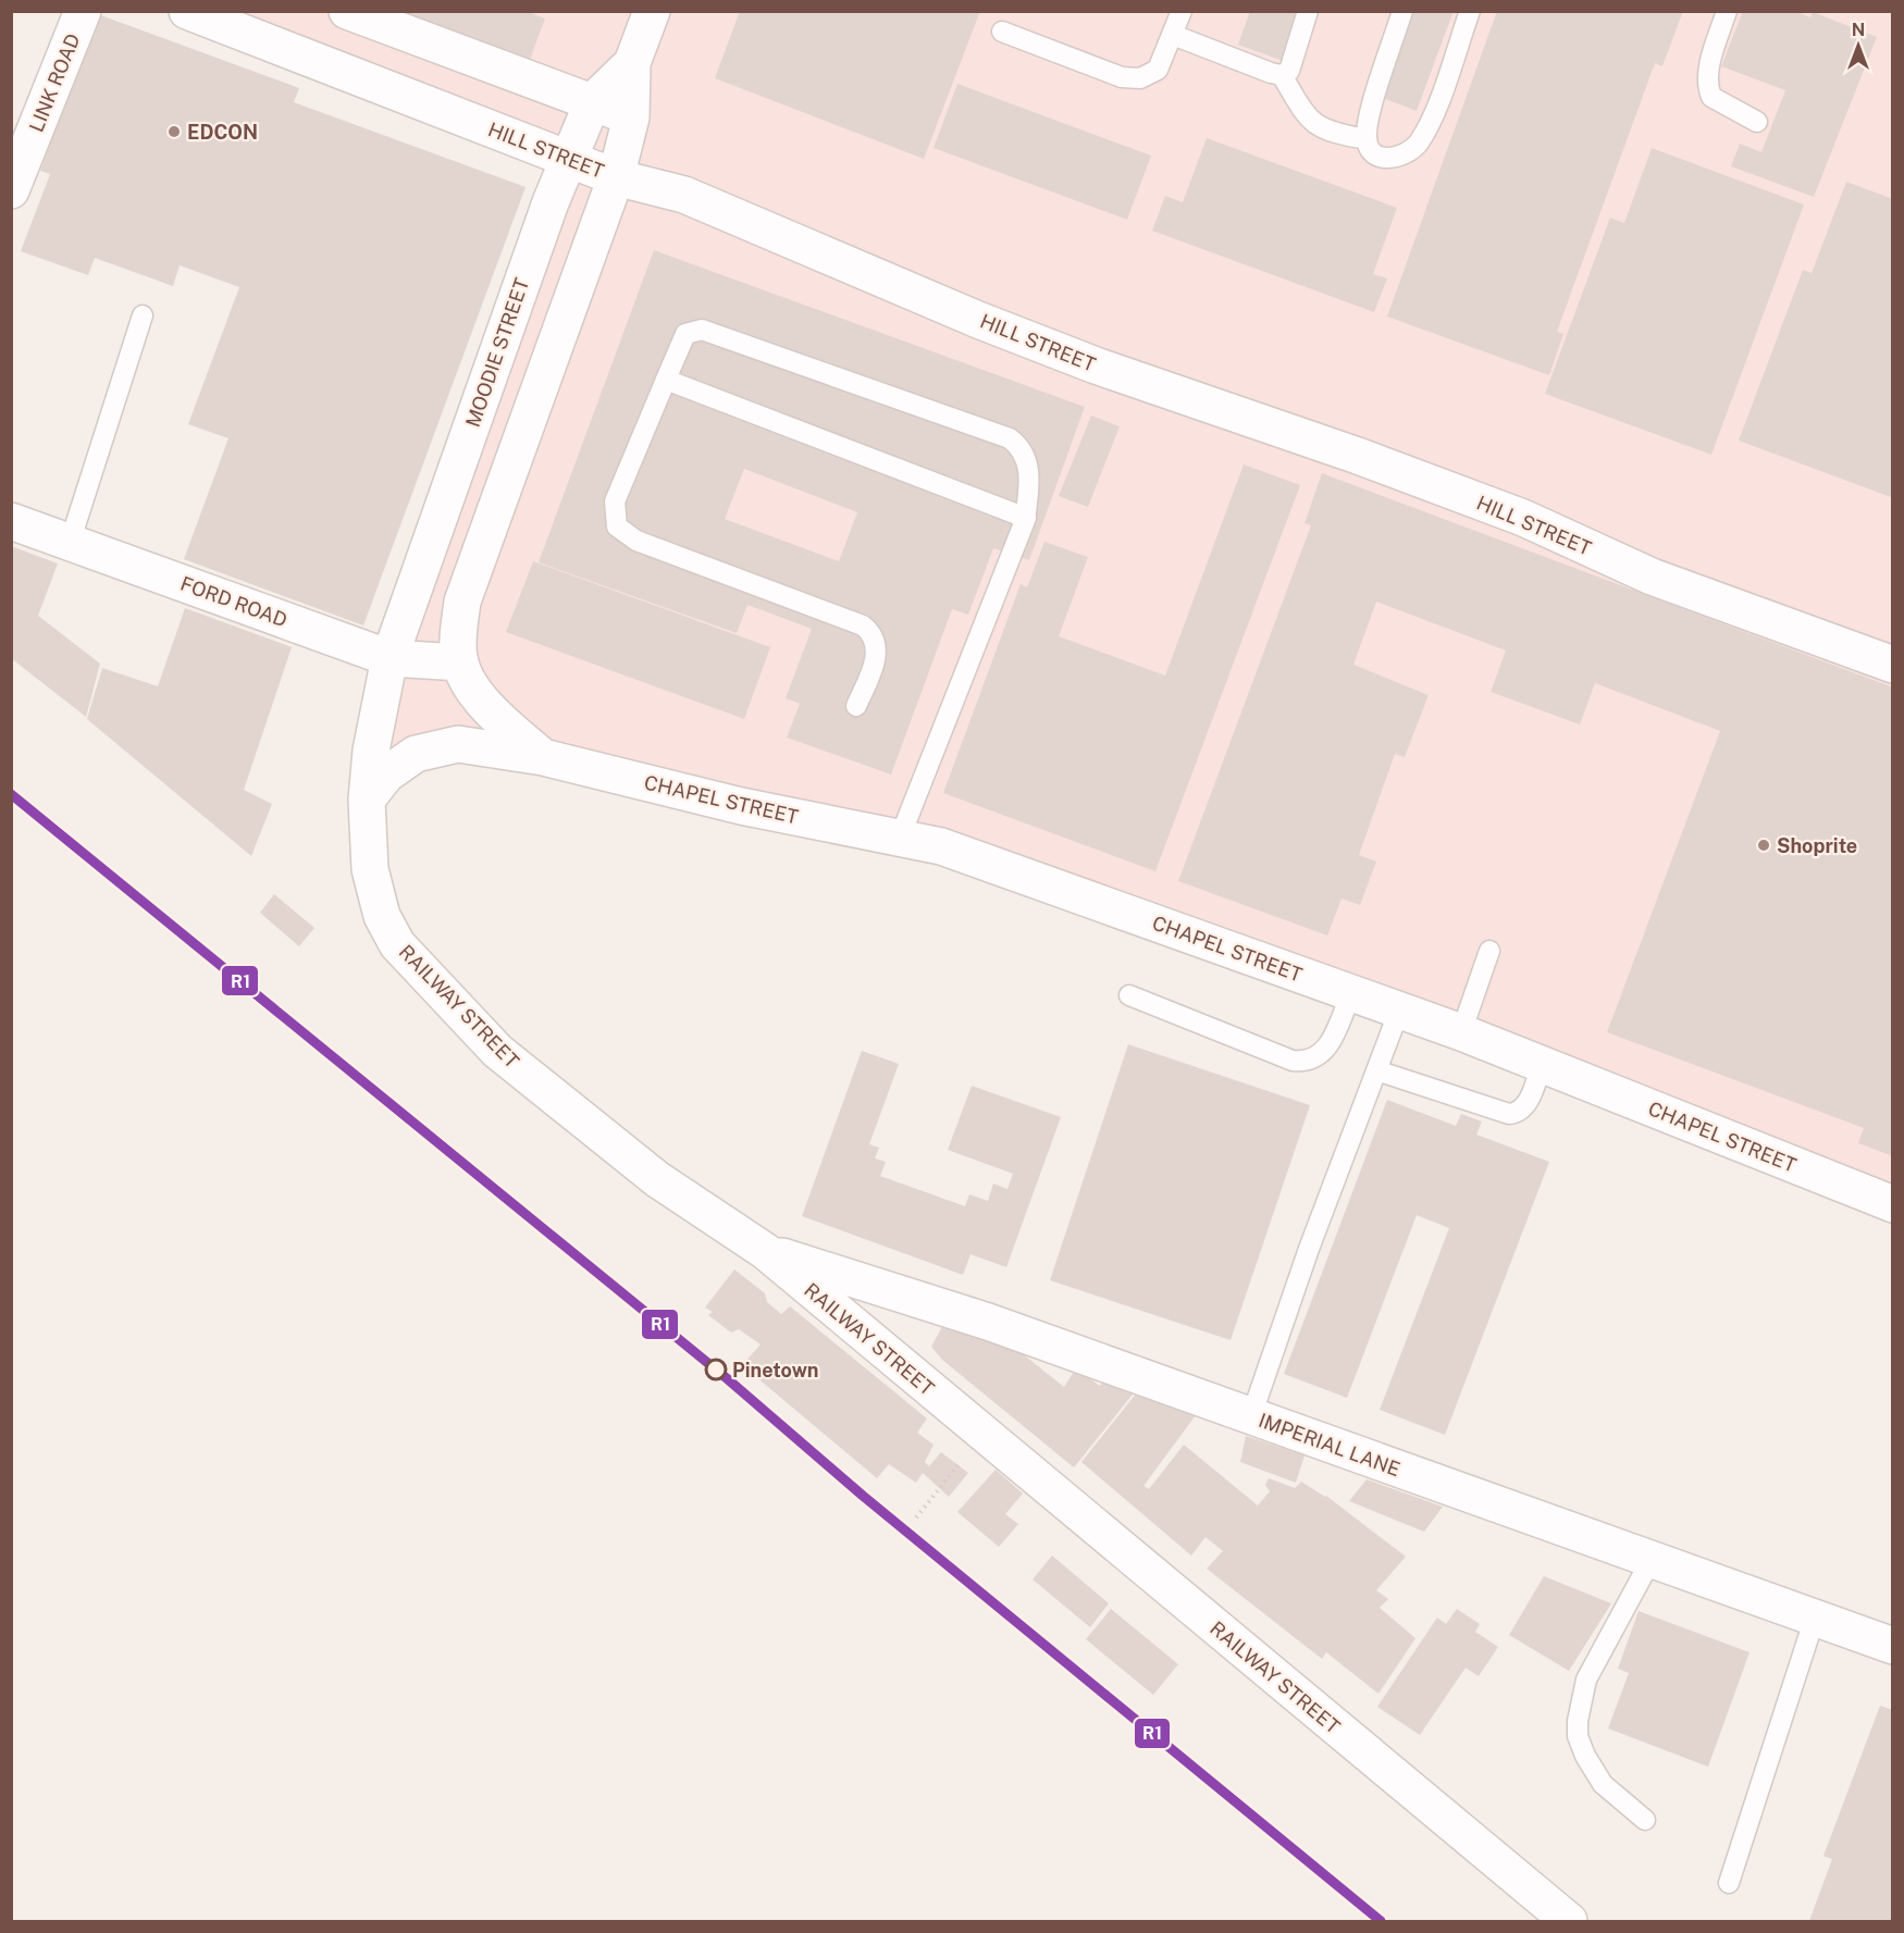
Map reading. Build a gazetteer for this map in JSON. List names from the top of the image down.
{
  "streets": {
    "street": [
      "LINK ROAD",
      "HILL STREET",
      "MOODIE STREET",
      "FORD ROAD",
      "CHAPEL STREET",
      "RAILWAY STREET",
      "IMPERIAL LANE"
    ]
  },
  "crossings": [
    ["HILL STREET", "MOODIE STREET"],
    ["MOODIE STREET", "FORD ROAD"],
    ["MOODIE STREET", "CHAPEL STREET"],
    ["MOODIE STREET", "RAILWAY STREET"],
    ["FORD ROAD", "CHAPEL STREET"],
    ["FORD ROAD", "RAILWAY STREET"],
    ["CHAPEL STREET", "RAILWAY STREET"],
    ["RAILWAY STREET", "IMPERIAL LANE"]
  ],
  "places": ["EDCON", "Shoprite", "Pinetown"],
  "lines": ["transit line R1"],
  "north": "top"
}
